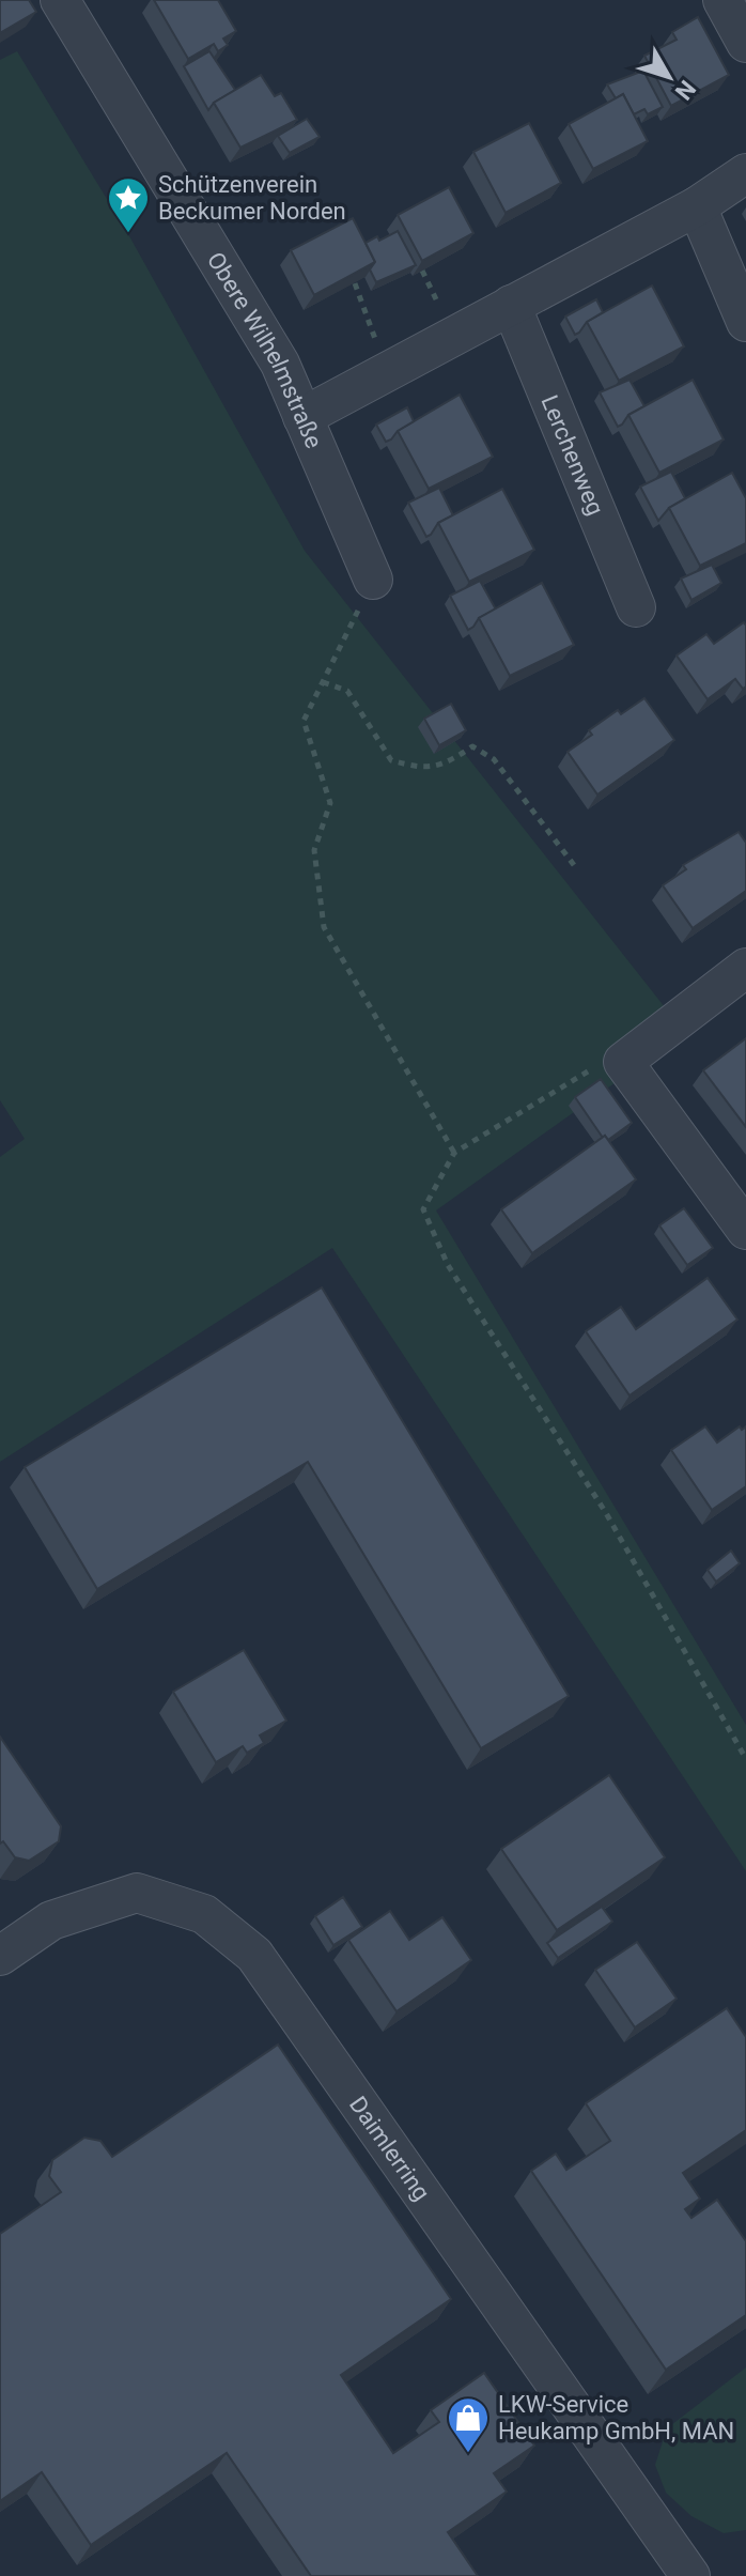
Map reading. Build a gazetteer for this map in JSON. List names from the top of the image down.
{
  "streets": {
    "street": ["Obere Wilhelmstraße", "Lerchenweg", "Daimlerring"]
  },
  "places": {
    "place": ["Schützenverein Beckumer Norden"],
    "shop": ["LKW-Service Heukamp GmbH, MAN"]
  },
  "north": "bottom right"
}
